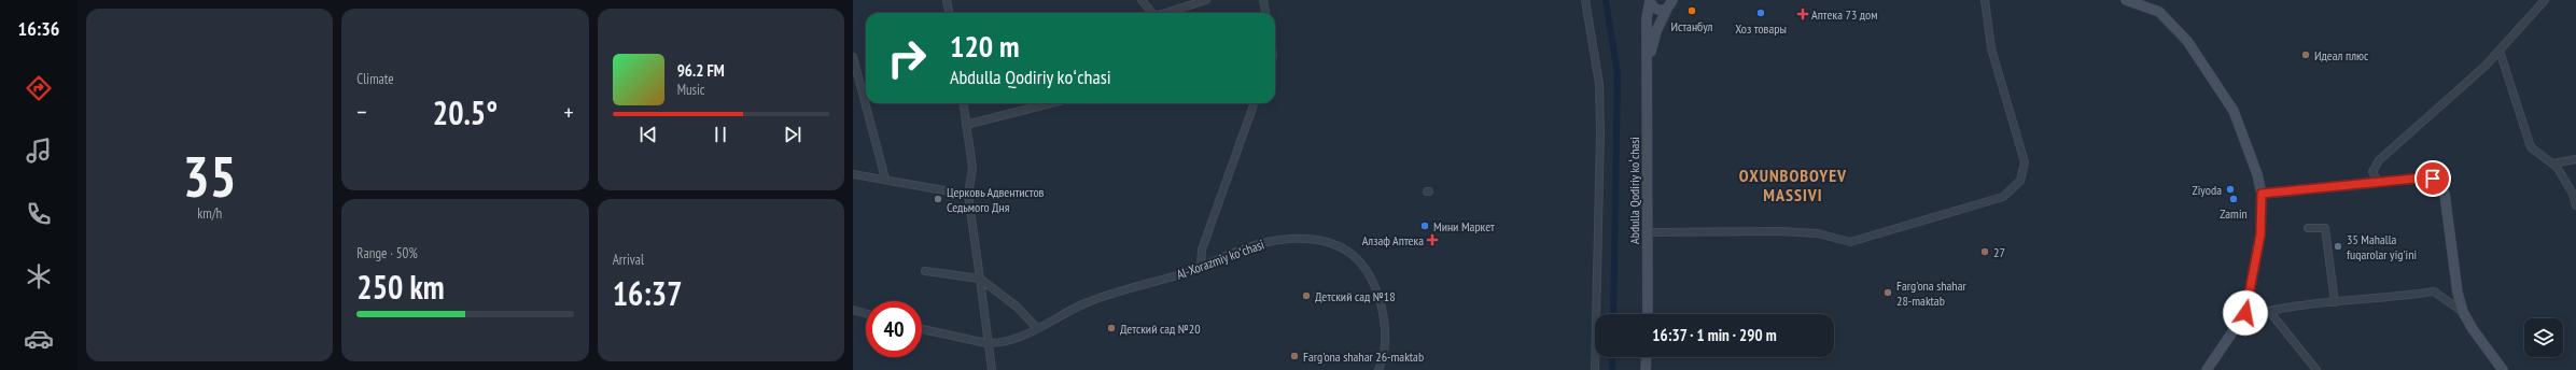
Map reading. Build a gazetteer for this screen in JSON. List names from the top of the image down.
{
  "streets": {
    "street": ["Abdulla Qodiriy koʻchasi", "Al-Xorazmiy koʻchasi"]
  },
  "districts": ["OXUNBOBOYEV MASSIVI"],
  "places": {
    "other": [
      "Истанбул",
      "Хоз товары",
      "Идеал плюс",
      "Ziyoda",
      "Церковь Адвентистов Седьмого Дня",
      "Zamin",
      "Мини Маркет",
      "35 Mahalla fuqarolar yig'ini",
      "27",
      "Farg'ona shahar 28-maktab",
      "Детский сад №18",
      "Детский сад №20",
      "Farg'ona shahar 26-maktab"
    ],
    "health": ["Аптека 73 дом", "Алзаф Аптека"]
  },
  "page": {
    "tabs": "16:36",
    "tile": [
      ["35", "km/h"],
      "Climate",
      ["Range · 50%", "250 km"],
      ["Arrival", "16:37"]
    ],
    "turn": ["120 m", "Abdulla Qodiriy koʻchasi"],
    "song": ["96.2 FM", "Music"],
    "heat": ["−", "20.5°", "+"],
    "limit": "40",
    "trip": "16:37 · 1 min · 290 m"
  }
}
